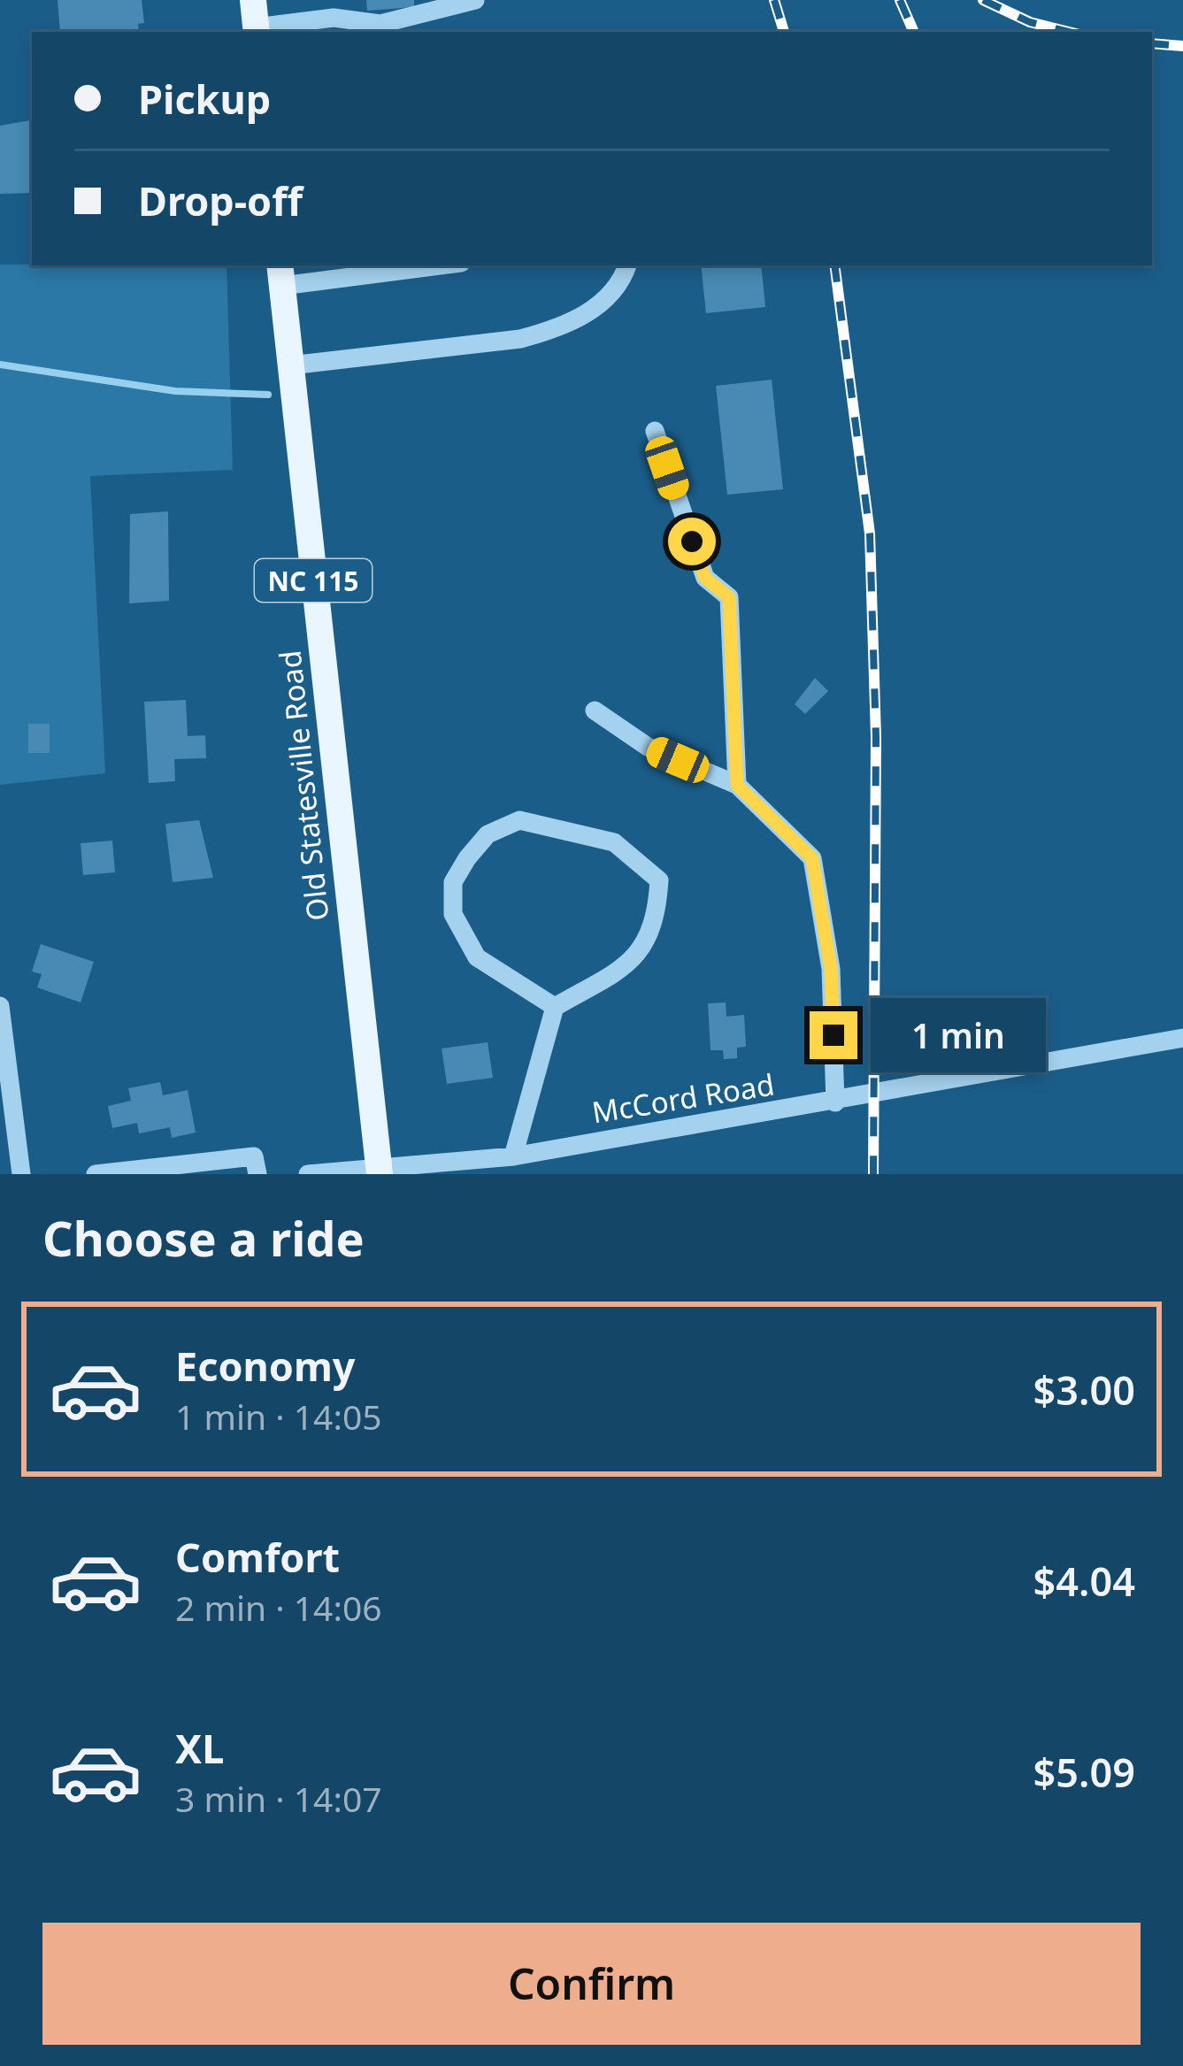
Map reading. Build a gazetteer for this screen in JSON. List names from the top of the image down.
{
  "streets": {
    "main road": ["NC 115", "Old Statesville Road"],
    "street": ["McCord Road"]
  },
  "crossings": [
    ["Old Statesville Road", "McCord Road"]
  ],
  "page": {
    "banner": ["Pickup", "Drop-off"],
    "bubble": "1 min",
    "heading": "Choose a ride",
    "list": [
      {
        "name": "Economy",
        "note": "1 min · 14:05",
        "value": "$3.00"
      },
      {
        "name": "Comfort",
        "note": "2 min · 14:06",
        "value": "$4.04"
      },
      {
        "name": "XL",
        "note": "3 min · 14:07",
        "value": "$5.09"
      }
    ],
    "buttons": "Confirm"
  }
}
